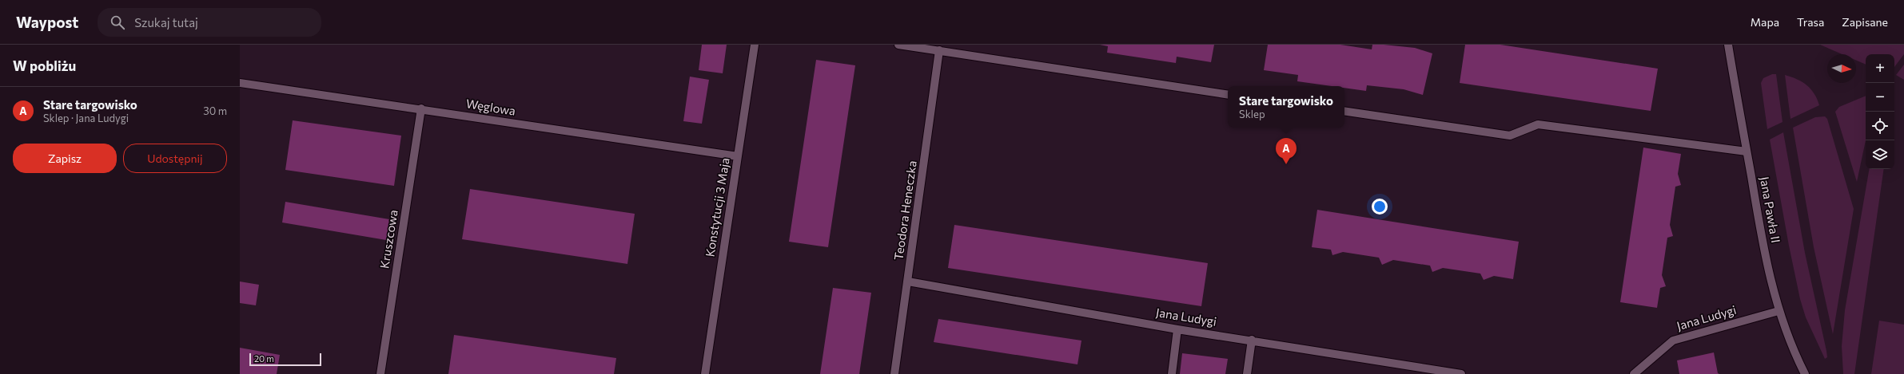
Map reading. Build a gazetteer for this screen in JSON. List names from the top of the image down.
{
  "streets": {
    "street": [
      "Węglowa",
      "Konstytucji 3 Maja",
      "Jana Pawła II",
      "Teodora Heneczka",
      "Kruszcowa",
      "Jana Ludygi"
    ]
  },
  "crossings": [
    ["Węglowa", "Konstytucji 3 Maja"],
    ["Węglowa", "Kruszcowa"],
    ["Jana Pawła II", "Jana Ludygi"],
    ["Teodora Heneczka", "Jana Ludygi"]
  ],
  "scale_bar": "20 m",
  "north": "right",
  "page": {
    "header": "Waypost",
    "search": "Szukaj tutaj",
    "nav": ["Mapa", "Trasa", "Zapisane"],
    "heading": "W pobliżu",
    "map_buttons": ["+", "−"],
    "list": [
      {
        "mark": "A",
        "name": "Stare targowisko",
        "note": "Sklep · Jana Ludygi",
        "value": "30 m"
      }
    ],
    "popup": ["Stare targowisko", "Sklep"],
    "buttons": ["Zapisz", "Udostępnij"],
    "pins": "A",
    "scale": "20 m"
  }
}
